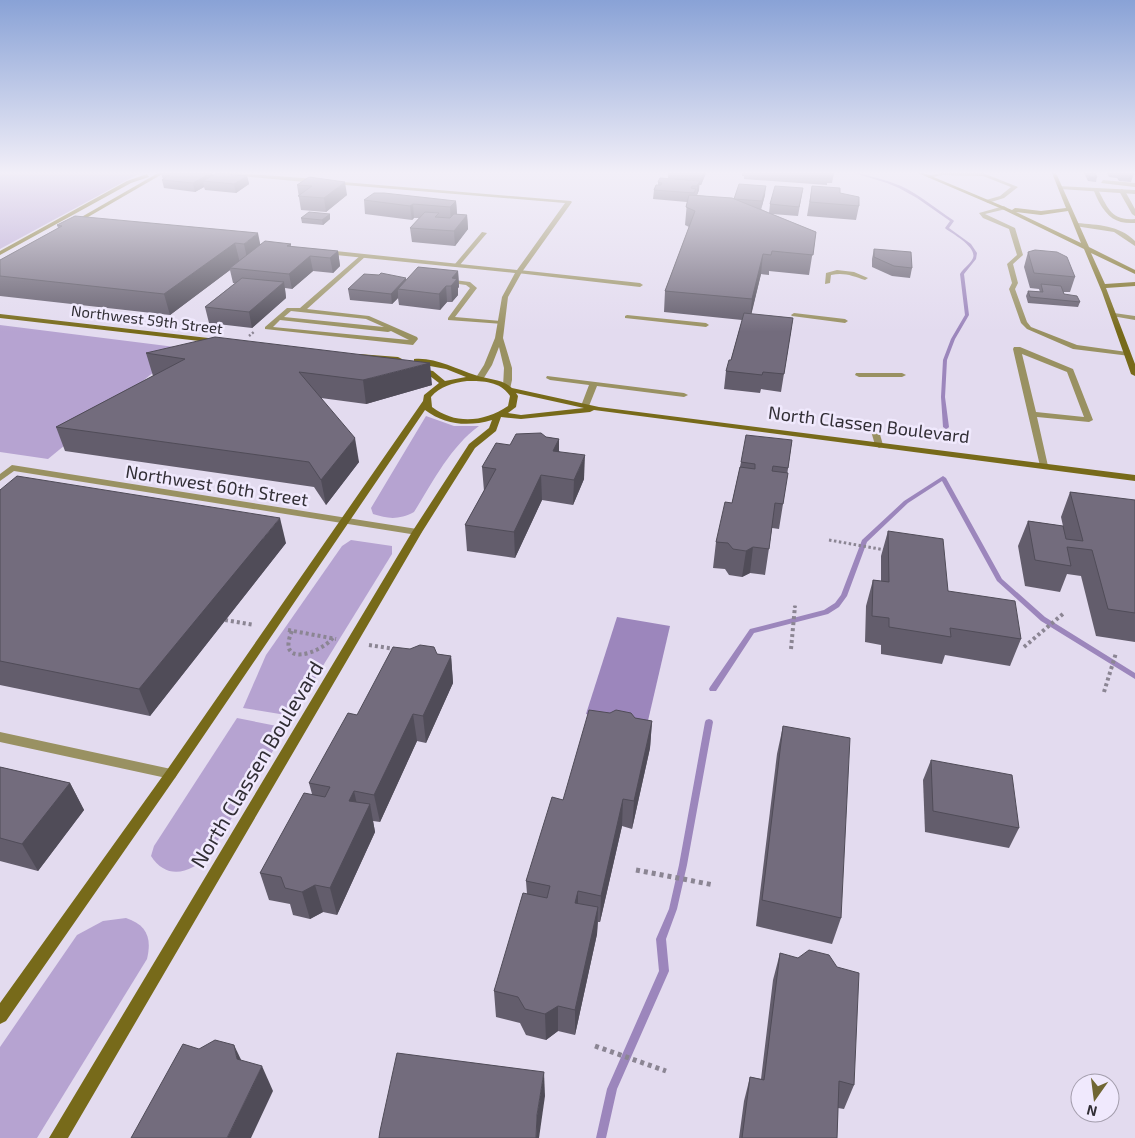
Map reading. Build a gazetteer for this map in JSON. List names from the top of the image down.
{
  "streets": {
    "main road": ["Northwest 59th Street", "North Classen Boulevard"],
    "street": ["Northwest 60th Street"]
  },
  "crossings": [
    ["North Classen Boulevard", "Northwest 60th Street"]
  ],
  "north": "bottom"
}
